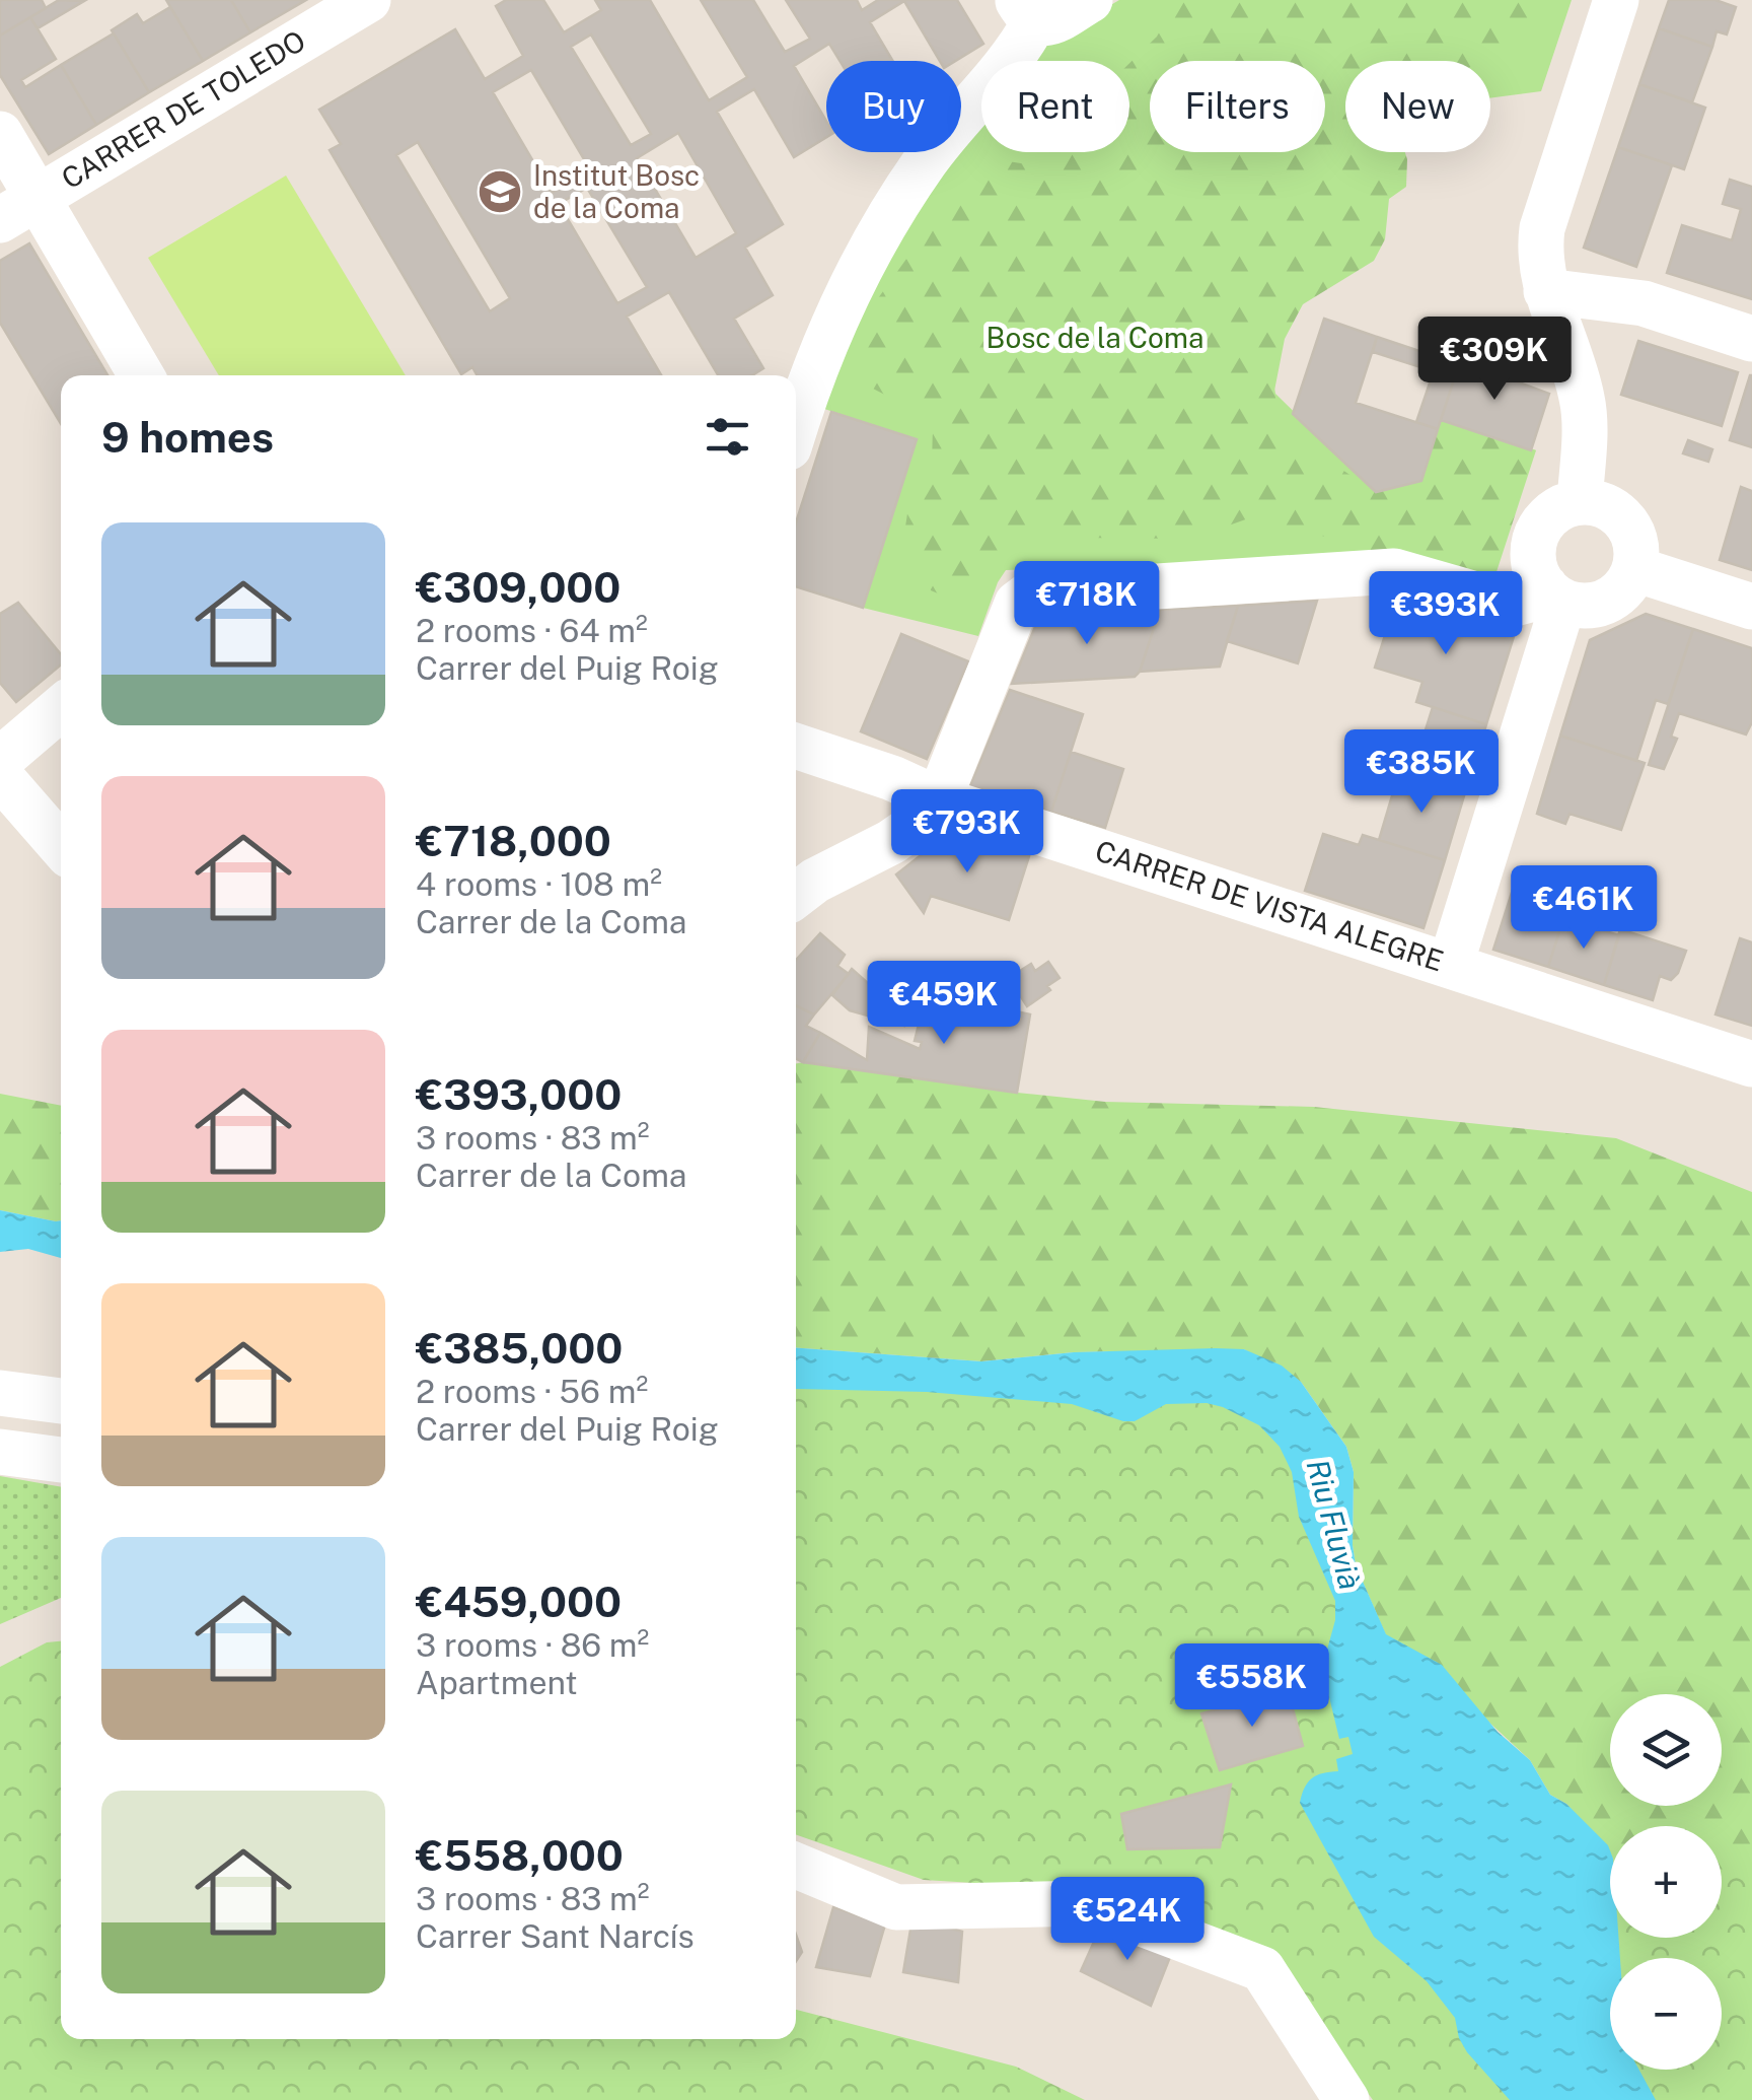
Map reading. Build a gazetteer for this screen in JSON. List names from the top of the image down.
{
  "streets": {
    "street": ["CARRER DE TOLEDO", "CARRER DE VISTA ALEGRE"]
  },
  "water": ["Riu Fluvià"],
  "parks": ["Bosc de la Coma"],
  "places": {
    "school or university": ["Institut Bosc de la Coma"]
  },
  "page": {
    "chip": [
      "Buy",
      "Rent",
      "Filters",
      "New"
    ],
    "price": [
      "€309K",
      "€718K",
      "€393K",
      "€385K",
      "€793K",
      "€461K",
      "€459K",
      "€558K",
      "€524K"
    ],
    "heading": "9 homes",
    "list": [
      {
        "name": "€309,000",
        "note": "2 rooms · 64 m² · Carrer del Puig Roig"
      },
      {
        "name": "€718,000",
        "note": "4 rooms · 108 m² · Carrer de la Coma"
      },
      {
        "name": "€393,000",
        "note": "3 rooms · 83 m² · Carrer de la Coma"
      },
      {
        "name": "€385,000",
        "note": "2 rooms · 56 m² · Carrer del Puig Roig"
      },
      {
        "name": "€459,000",
        "note": "3 rooms · 86 m² · Apartment"
      },
      {
        "name": "€558,000",
        "note": "3 rooms · 83 m² · Carrer Sant Narcís"
      }
    ],
    "map_buttons": ["+", "−"]
  }
}
